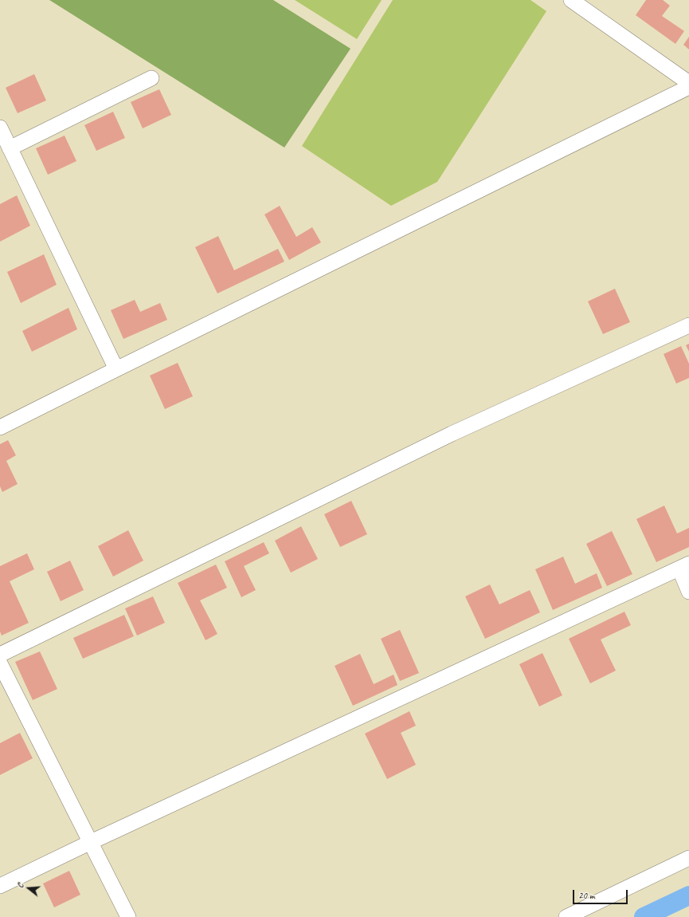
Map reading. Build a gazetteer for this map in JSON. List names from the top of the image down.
{
  "scale_bar": "20 m",
  "north": "left"
}
